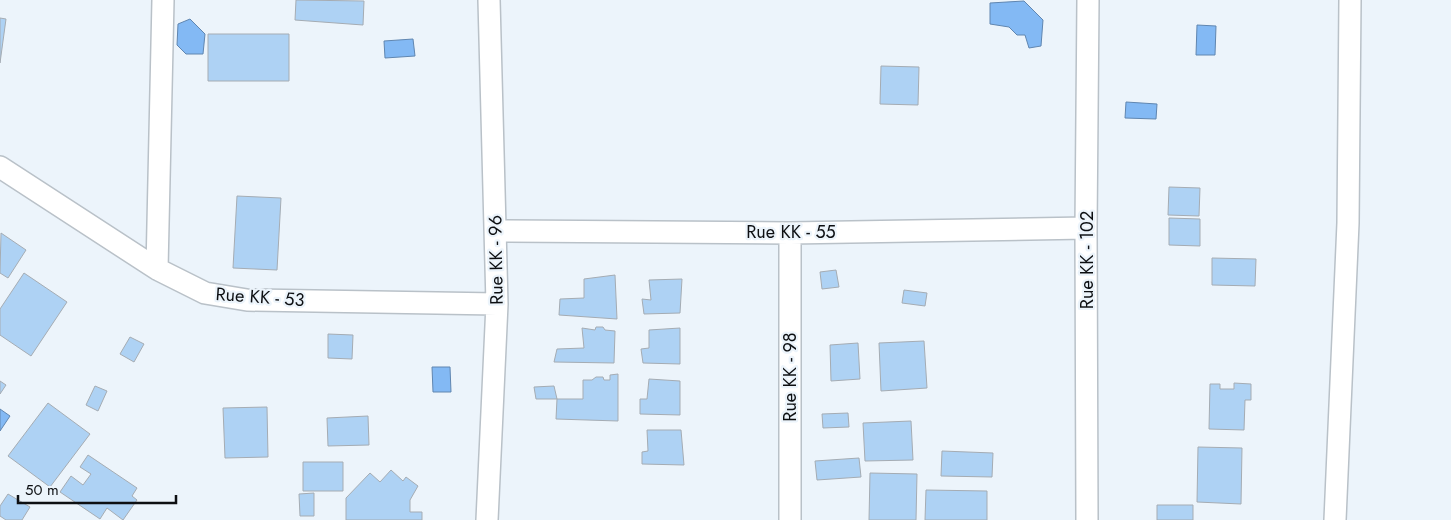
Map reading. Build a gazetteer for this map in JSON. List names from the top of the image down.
{
  "streets": {
    "street": [
      "Rue KK - 55",
      "Rue KK - 96",
      "Rue KK - 102",
      "Rue KK - 53",
      "Rue KK - 98"
    ]
  },
  "crossings": [
    ["Rue KK - 55", "Rue KK - 96"],
    ["Rue KK - 55", "Rue KK - 102"],
    ["Rue KK - 55", "Rue KK - 98"],
    ["Rue KK - 96", "Rue KK - 53"]
  ],
  "scale_bar": "50 m"
}
